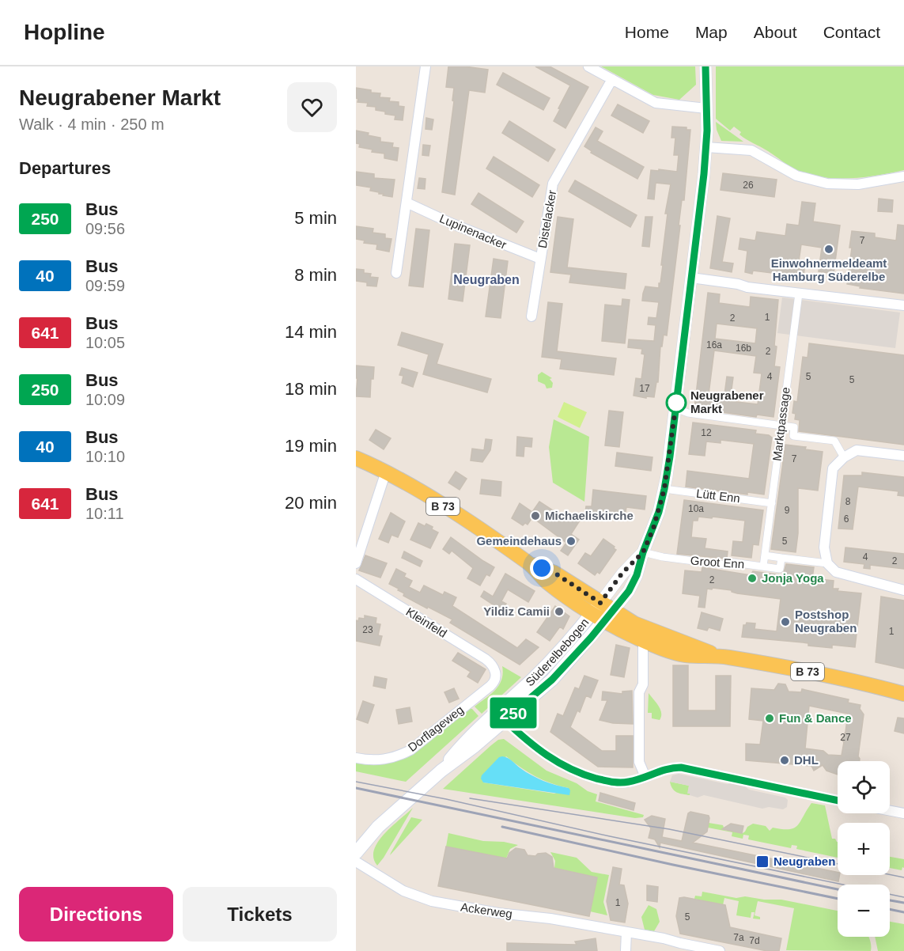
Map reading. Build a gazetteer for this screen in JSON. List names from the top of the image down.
{
  "streets": {
    "main road": ["B 73", "Süderelbebogen"],
    "street": [
      "Distelacker",
      "Lupinenacker",
      "Marktpassage",
      "Lütt Enn",
      "Groot Enn",
      "Kleinfeld",
      "Dorflageweg",
      "Ackerweg"
    ]
  },
  "crossings": [
    ["Distelacker", "Lupinenacker"],
    ["Marktpassage", "Lütt Enn"],
    ["B 73", "Süderelbebogen"],
    ["Kleinfeld", "Dorflageweg"]
  ],
  "districts": ["Neugraben"],
  "places": {
    "other": [
      "Einwohnermeldeamt Hamburg Süderelbe",
      "Neugrabener Markt",
      "Michaeliskirche",
      "Gemeindehaus",
      "Jonja Yoga",
      "Yildiz Camii",
      "Postshop Neugraben",
      "Fun & Dance",
      "DHL"
    ],
    "transit": ["Neugraben"]
  },
  "lines": ["bus line 250"],
  "house_numbers": [
    "26",
    "7",
    "1",
    "2",
    "16a",
    "16b",
    "2",
    "4",
    "5",
    "5",
    "17",
    "12",
    "7",
    "8",
    "10a",
    "9",
    "6",
    "5",
    "4",
    "2",
    "2",
    "23",
    "1",
    "27",
    "1",
    "5",
    "7a",
    "7d"
  ],
  "page": {
    "header": "Hopline",
    "nav": [
      "Home",
      "Map",
      "About",
      "Contact"
    ],
    "heading": [
      ["Neugrabener Markt", "Walk · 4 min · 250 m"],
      "Departures"
    ],
    "on_map": "250",
    "list": [
      {
        "mark": "250",
        "name": "Bus",
        "note": "09:56",
        "value": "5 min"
      },
      {
        "mark": "40",
        "name": "Bus",
        "note": "09:59",
        "value": "8 min"
      },
      {
        "mark": "641",
        "name": "Bus",
        "note": "10:05",
        "value": "14 min"
      },
      {
        "mark": "250",
        "name": "Bus",
        "note": "10:09",
        "value": "18 min"
      },
      {
        "mark": "40",
        "name": "Bus",
        "note": "10:10",
        "value": "19 min"
      },
      {
        "mark": "641",
        "name": "Bus",
        "note": "10:11",
        "value": "20 min"
      }
    ],
    "map_buttons": ["+", "−"],
    "buttons": ["Directions", "Tickets"]
  }
}
